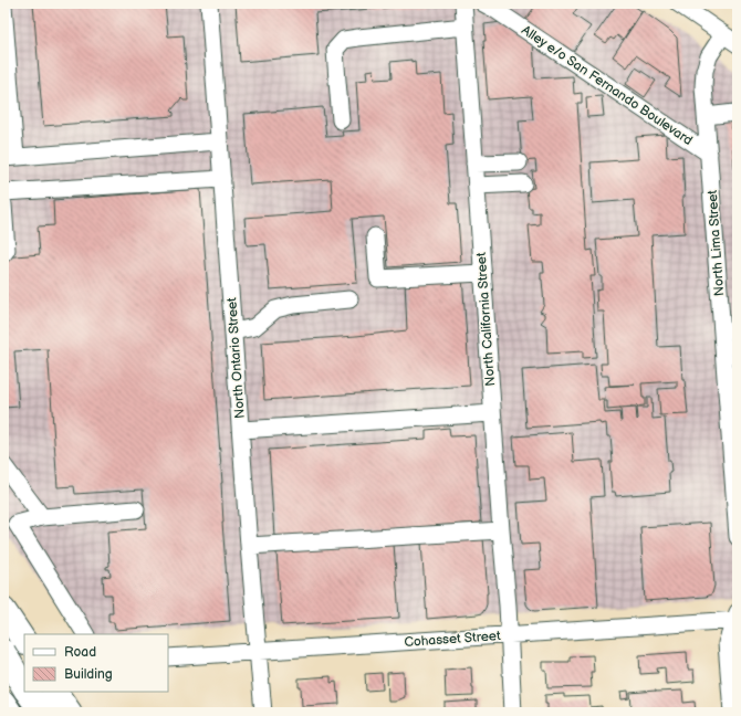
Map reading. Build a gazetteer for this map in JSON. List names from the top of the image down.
{
  "streets": {
    "street": [
      "Alley e/o San Fernando Boulevard",
      "North Lima Street",
      "North California Street",
      "North Ontario Street",
      "Cohasset Street"
    ]
  },
  "crossings": [
    ["Alley e/o San Fernando Boulevard", "North Lima Street"],
    ["North California Street", "Cohasset Street"],
    ["North Ontario Street", "Cohasset Street"]
  ],
  "legend": ["Road", "Building"]
}
